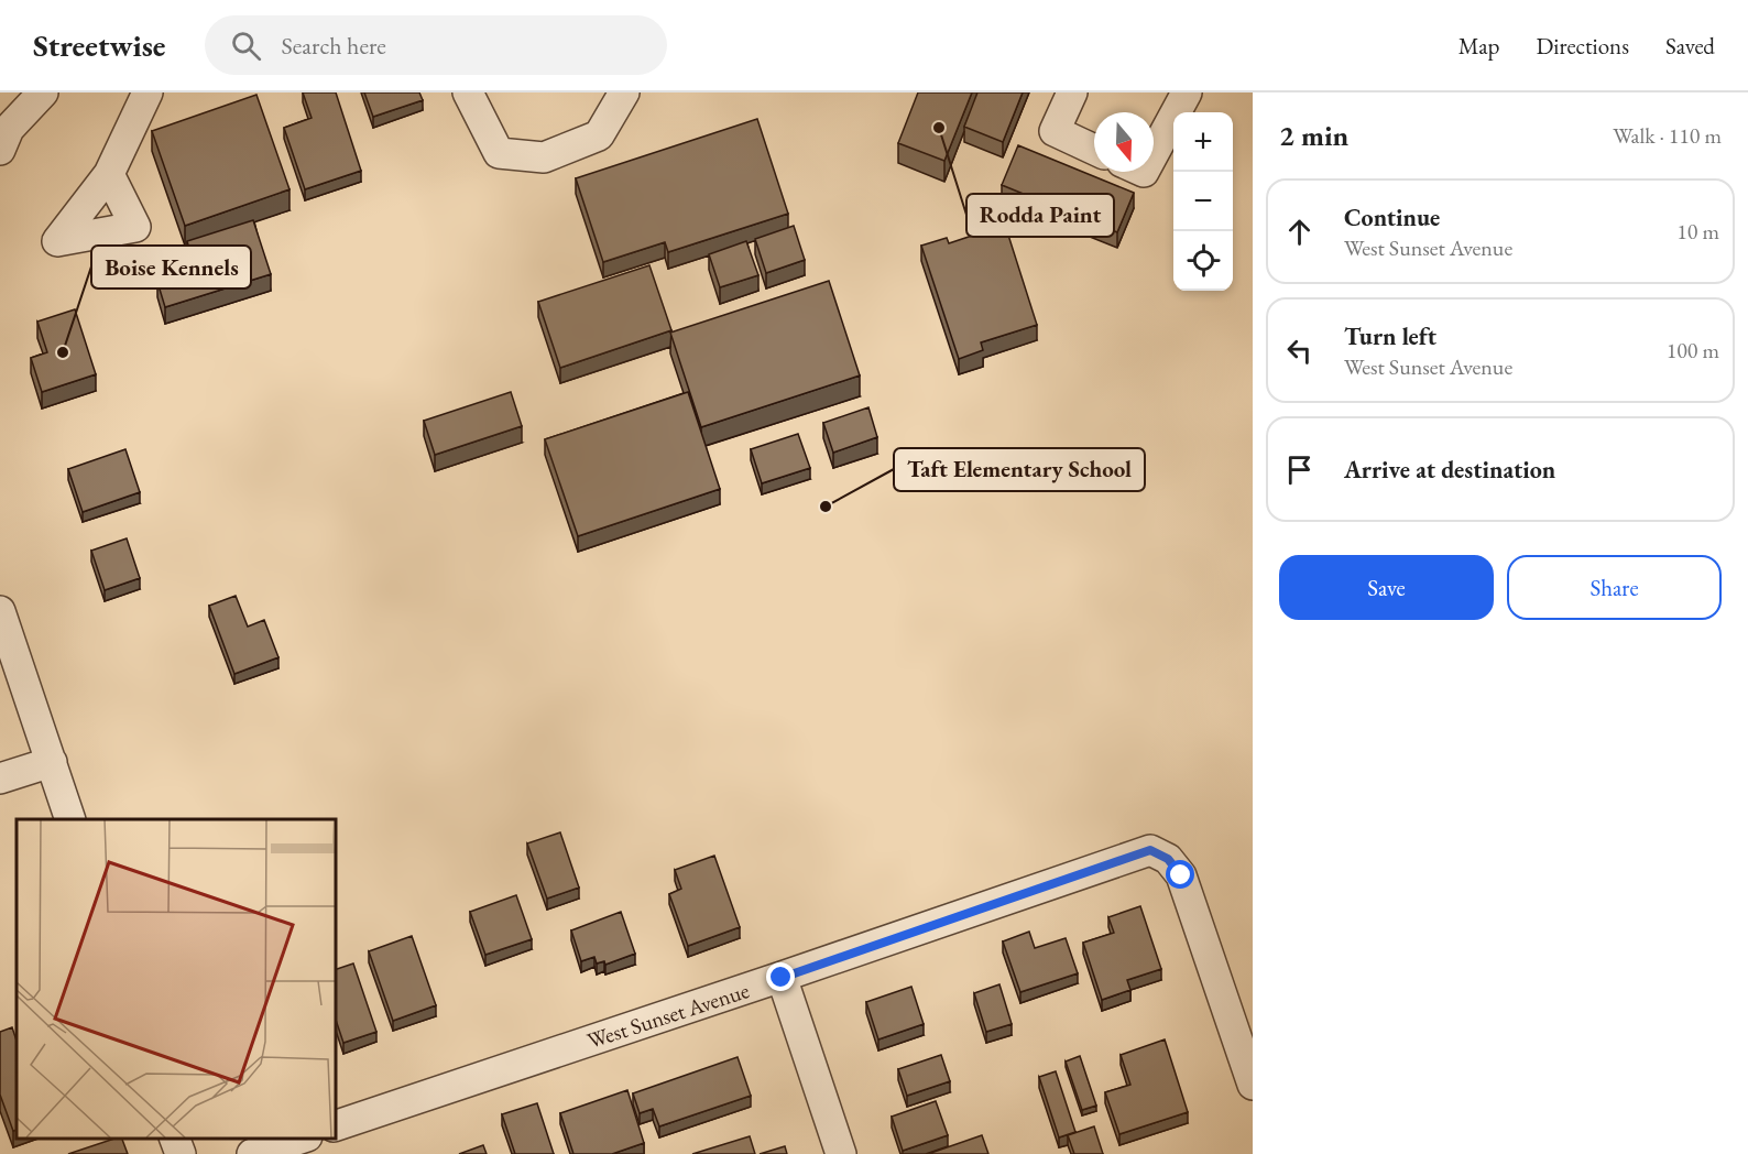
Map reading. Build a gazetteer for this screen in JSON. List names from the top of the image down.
{
  "streets": {
    "street": ["West Sunset Avenue"]
  },
  "places": ["Rodda Paint", "Boise Kennels", "Taft Elementary School"],
  "north": "bottom",
  "page": {
    "header": "Streetwise",
    "search": "Search here",
    "nav": ["Map", "Directions", "Saved"],
    "heading": ["2 min", "Walk · 110 m"],
    "map_buttons": ["+", "−"],
    "list": [
      ["Continue", "West Sunset Avenue", "10 m"],
      ["Turn left", "West Sunset Avenue", "100 m"],
      "Arrive at destination"
    ],
    "buttons": ["Save", "Share"]
  }
}
